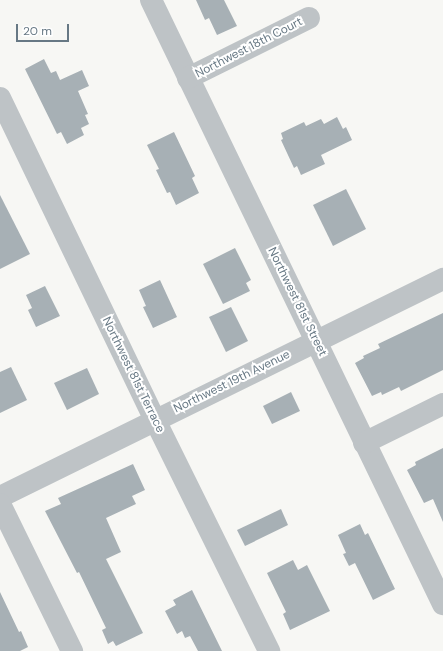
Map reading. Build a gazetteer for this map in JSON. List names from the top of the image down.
{
  "streets": {
    "street": [
      "Northwest 18th Court",
      "Northwest 81st Street",
      "Northwest 81st Terrace",
      "Northwest 19th Avenue"
    ]
  },
  "crossings": [
    ["Northwest 18th Court", "Northwest 81st Street"],
    ["Northwest 81st Street", "Northwest 19th Avenue"],
    ["Northwest 81st Terrace", "Northwest 19th Avenue"]
  ],
  "scale_bar": "20 m"
}
